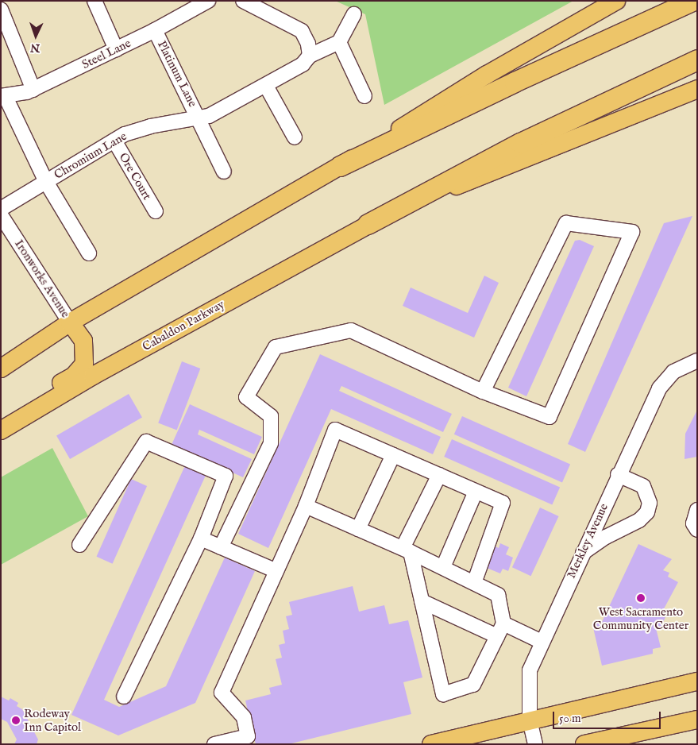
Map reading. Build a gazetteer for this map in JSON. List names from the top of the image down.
{
  "streets": {
    "main road": ["Cabaldon Parkway"],
    "street": [
      "Steel Lane",
      "Platinum Lane",
      "Chromium Lane",
      "Ore Court",
      "Ironworks Avenue",
      "Merkley Avenue"
    ]
  },
  "crossings": [
    ["Steel Lane", "Platinum Lane"],
    ["Platinum Lane", "Chromium Lane"],
    ["Chromium Lane", "Ore Court"]
  ],
  "places": ["West Sacramento Community Center", "Rodeway Inn Capitol"],
  "scale_bar": "50 m",
  "north": "bottom"
}
